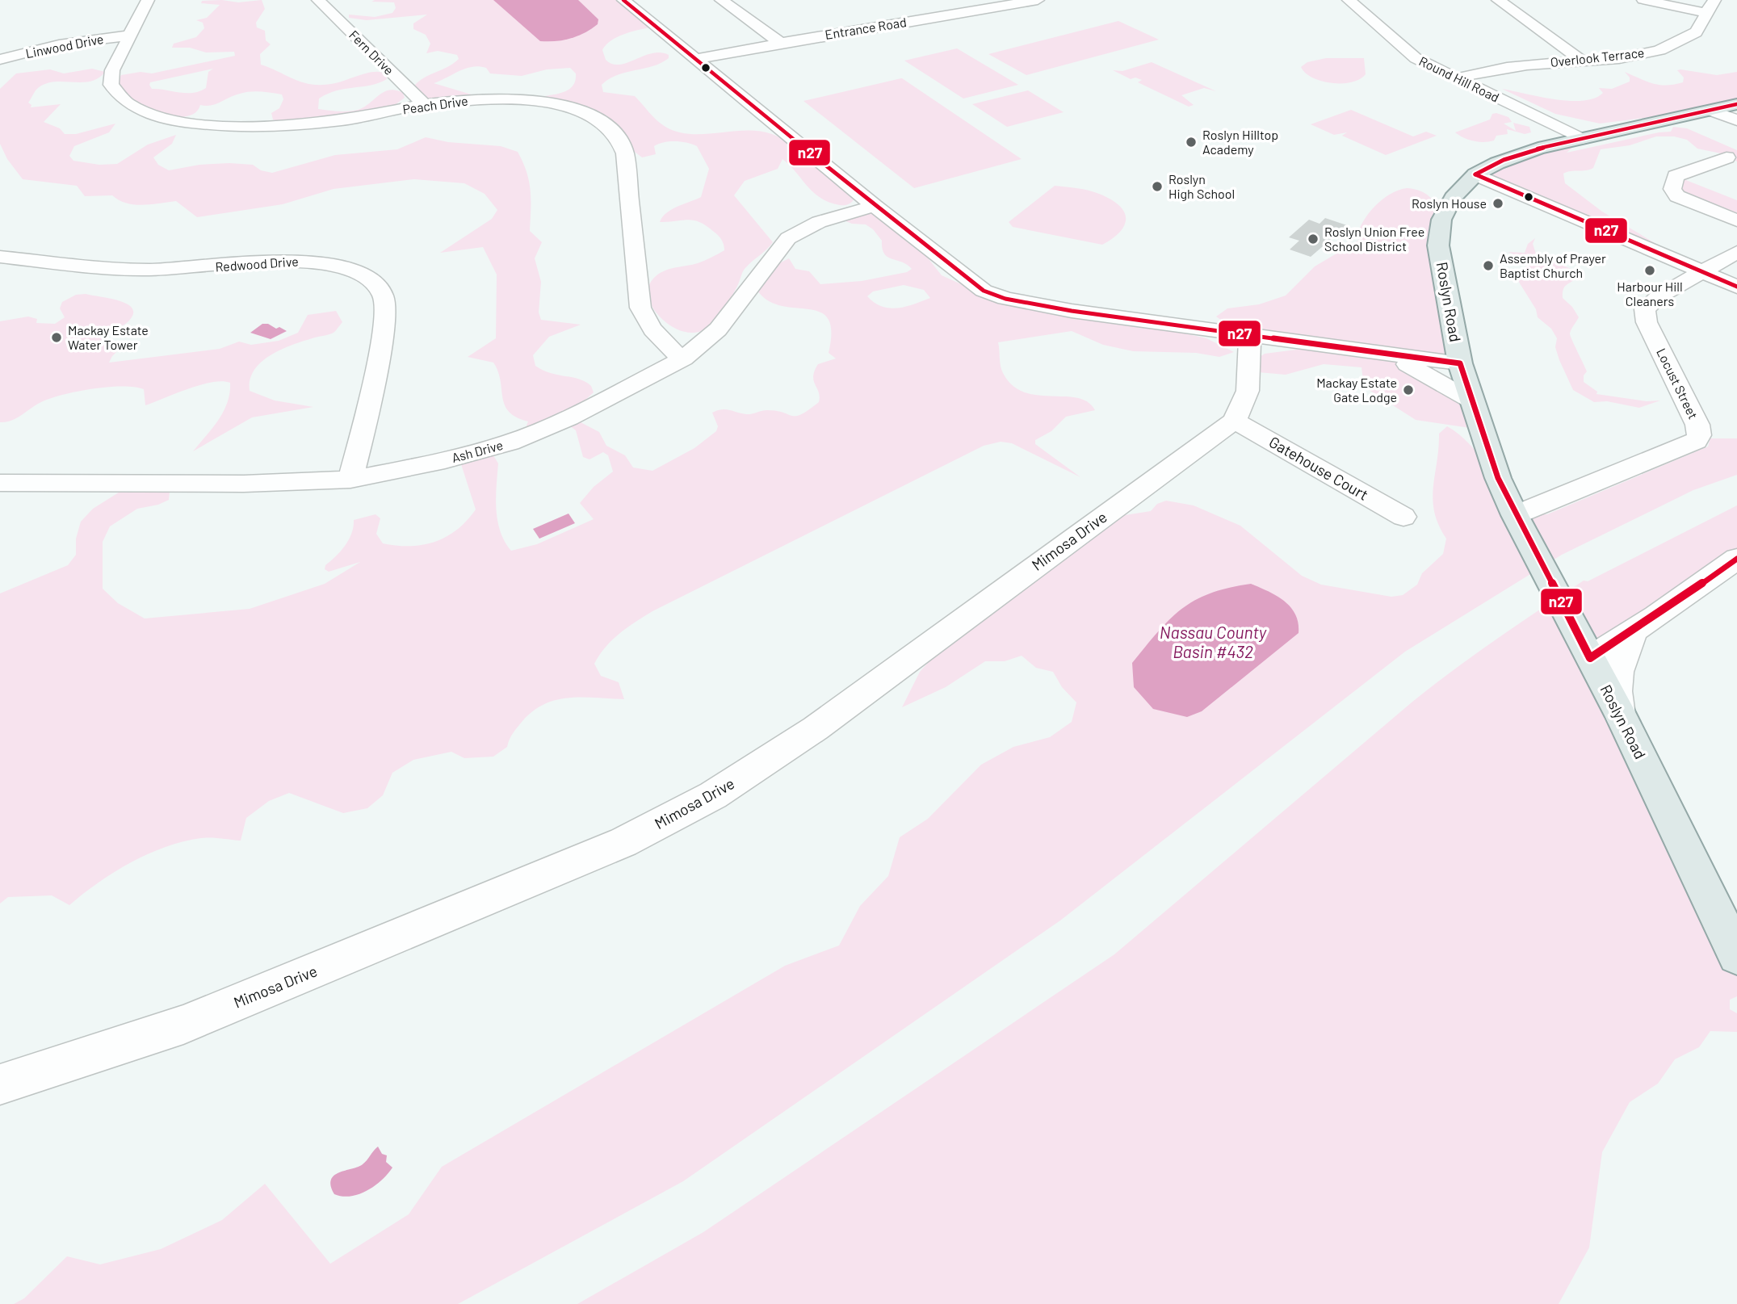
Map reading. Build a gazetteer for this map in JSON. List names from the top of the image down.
{
  "streets": {
    "main road": ["Roslyn Road"],
    "street": [
      "Entrance Road",
      "Linwood Drive",
      "Fern Drive",
      "Overlook Terrace",
      "Round Hill Road",
      "Peach Drive",
      "Redwood Drive",
      "Locust Street",
      "Ash Drive",
      "Gatehouse Court",
      "Mimosa Drive"
    ]
  },
  "crossings": [
    ["Linwood Drive", "Peach Drive"],
    ["Fern Drive", "Peach Drive"],
    ["Overlook Terrace", "Round Hill Road"],
    ["Round Hill Road", "Roslyn Road"],
    ["Peach Drive", "Ash Drive"],
    ["Redwood Drive", "Ash Drive"],
    ["Roslyn Road", "Locust Street"],
    ["Gatehouse Court", "Mimosa Drive"]
  ],
  "water": ["Nassau County Basin #432"],
  "places": [
    "Roslyn Hilltop Academy",
    "Roslyn High School",
    "Roslyn House",
    "Roslyn Union Free School District",
    "Assembly of Prayer Baptist Church",
    "Harbour Hill Cleaners",
    "Mackay Estate Water Tower",
    "Mackay Estate Gate Lodge"
  ],
  "lines": ["transit line n27"]
}
